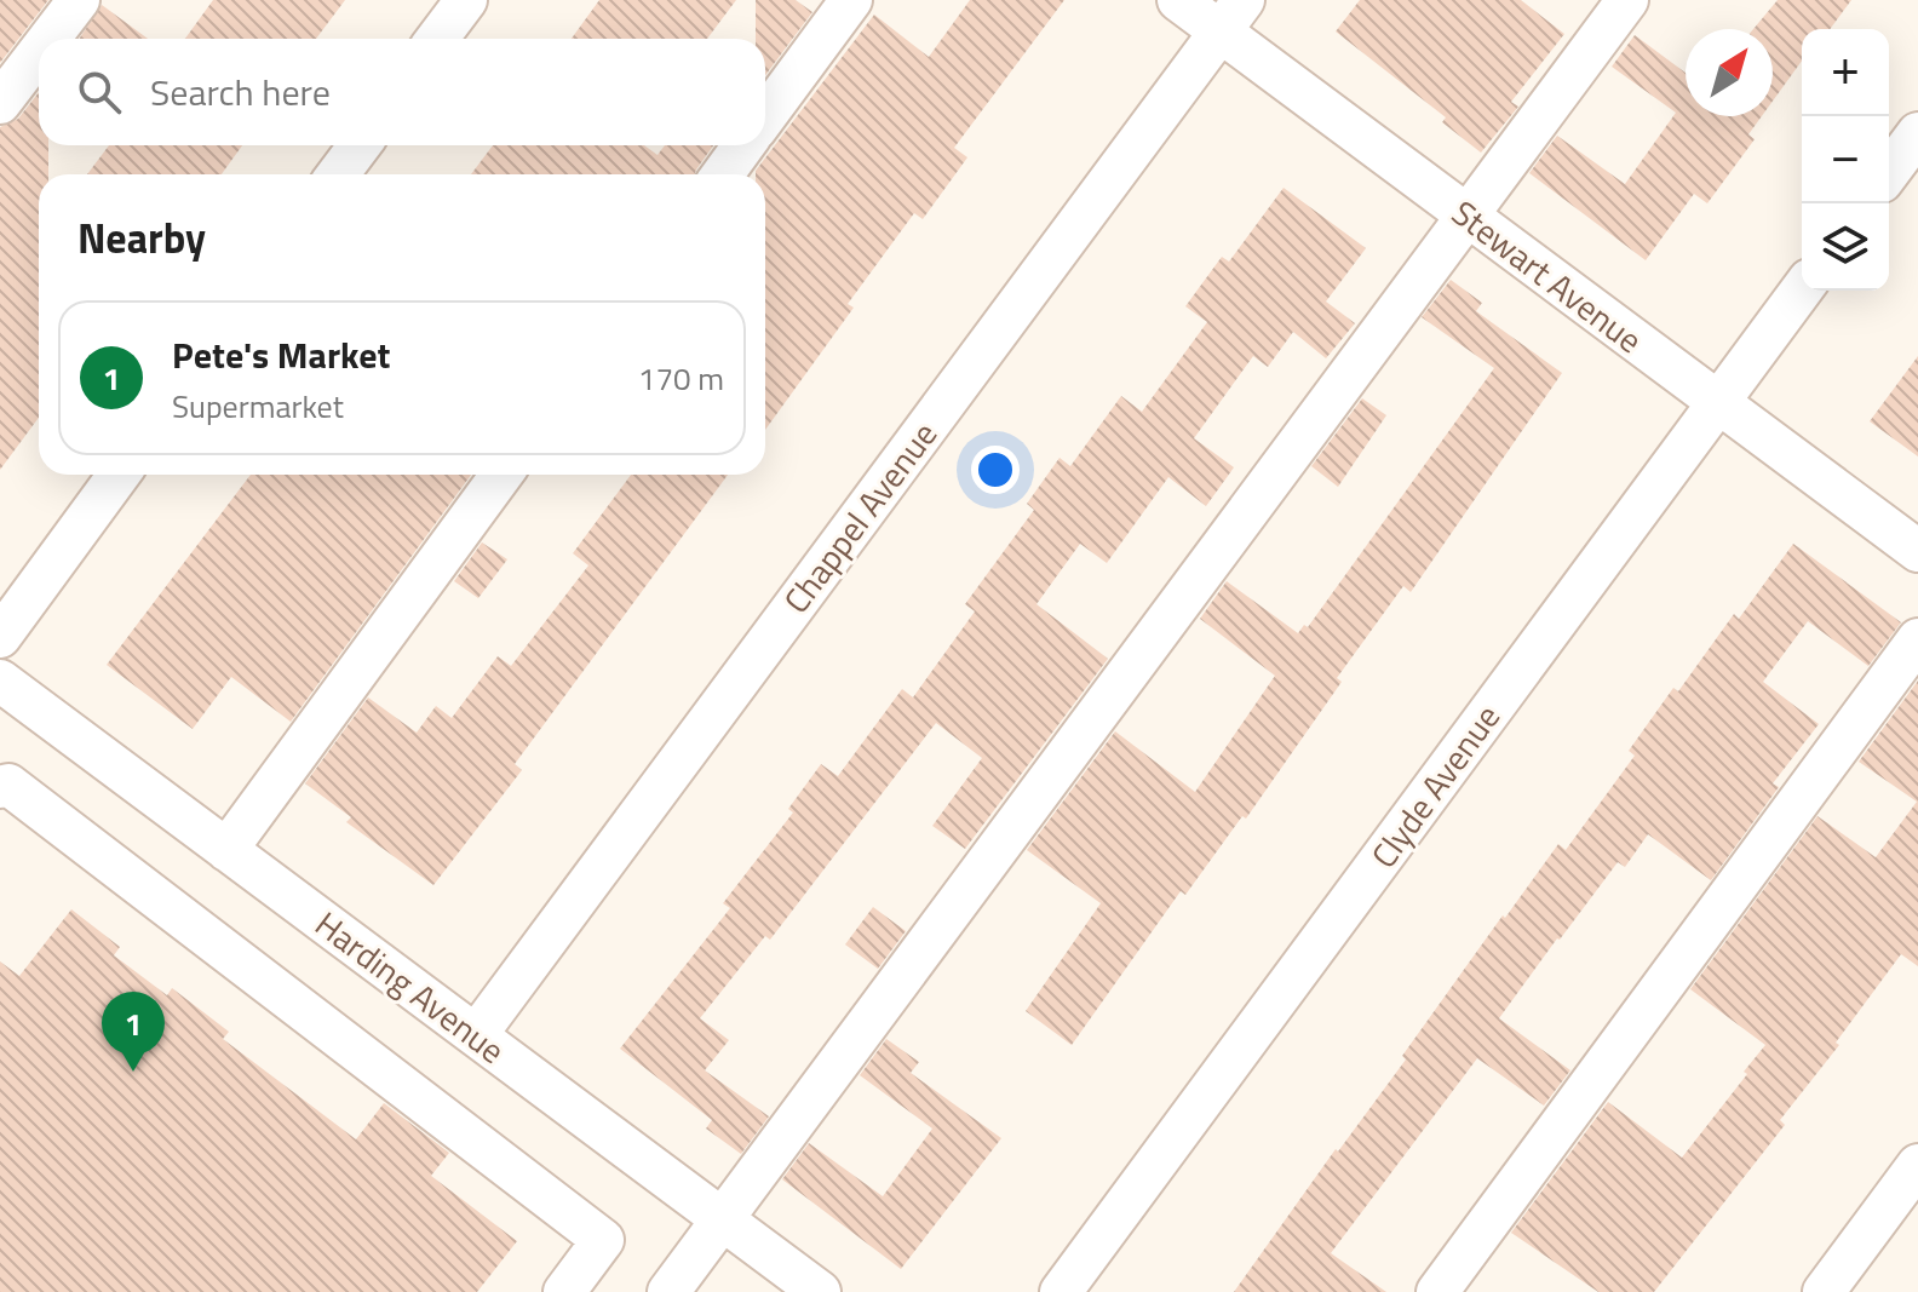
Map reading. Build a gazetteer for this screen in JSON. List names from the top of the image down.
{
  "streets": {
    "street": [
      "Stewart Avenue",
      "Chappel Avenue",
      "Clyde Avenue",
      "Harding Avenue"
    ]
  },
  "crossings": [
    ["Stewart Avenue", "Chappel Avenue"],
    ["Stewart Avenue", "Clyde Avenue"],
    ["Chappel Avenue", "Harding Avenue"]
  ],
  "north": "top right",
  "page": {
    "map_buttons": ["+", "−"],
    "search": "Search here",
    "heading": "Nearby",
    "list": [
      {
        "mark": "1",
        "name": "Pete's Market",
        "note": "Supermarket",
        "value": "170 m"
      }
    ],
    "pins": "1"
  }
}
